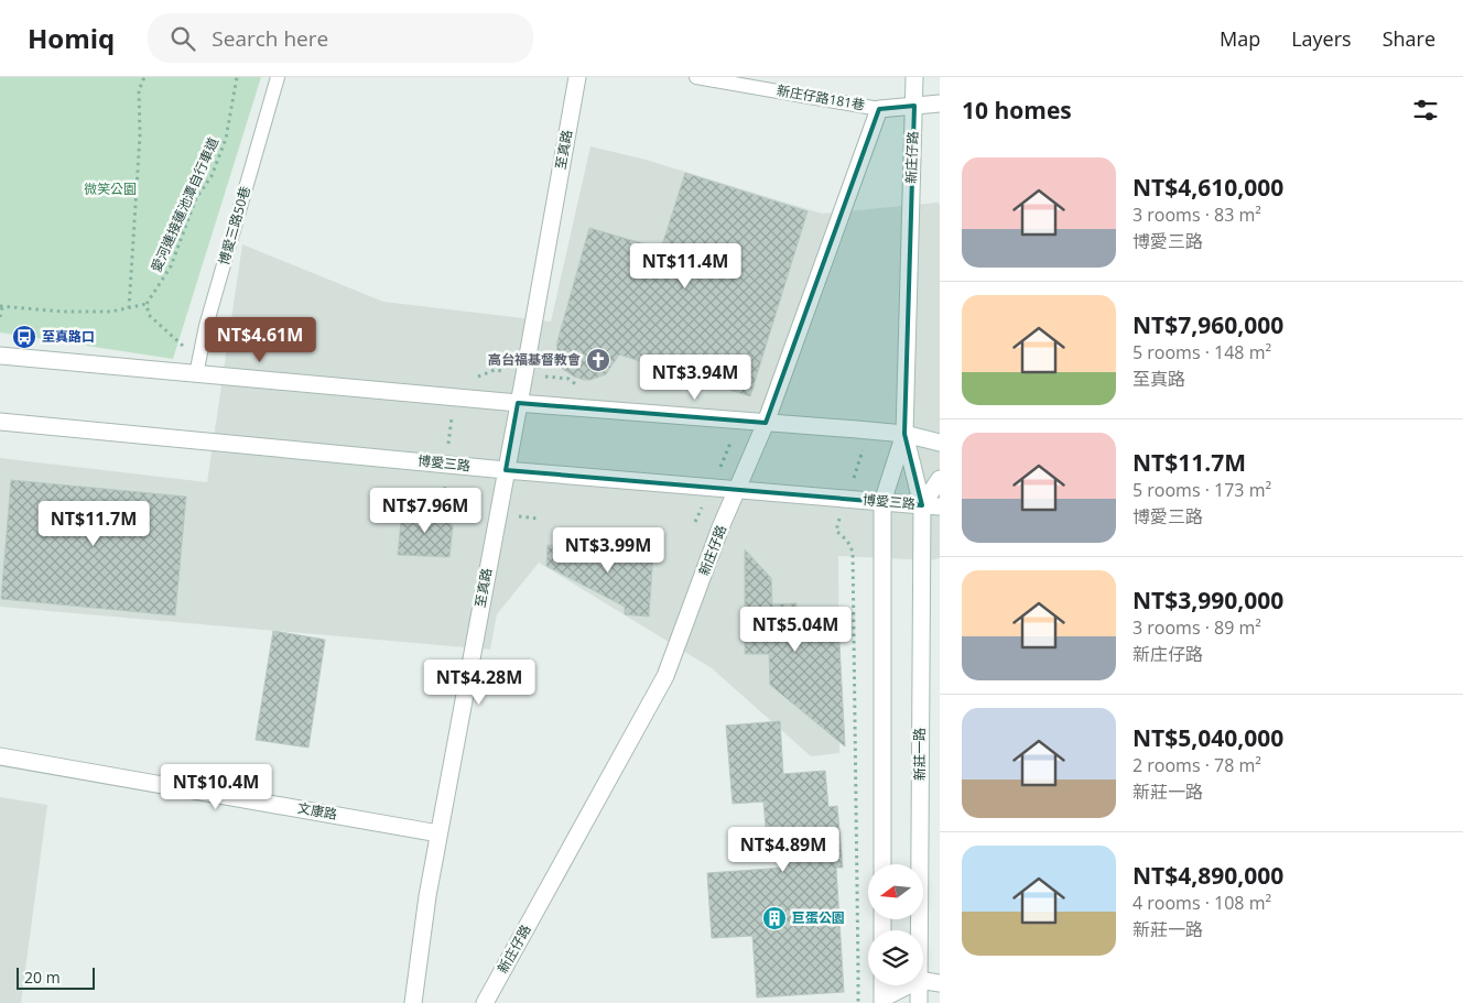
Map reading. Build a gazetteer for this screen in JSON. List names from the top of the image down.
{
  "streets": {
    "street": [
      "至真路",
      "新庄仔路",
      "博愛三路",
      "新莊一路",
      "文康路"
    ],
    "lane": ["新庄仔路181巷", "博愛三路50巷"],
    "path": ["愛河連接蓮池潭自行車道"]
  },
  "crossings": [
    ["新庄仔路181巷", "新庄仔路"],
    ["至真路", "博愛三路"],
    ["至真路", "文康路"],
    ["新庄仔路", "博愛三路"],
    ["新庄仔路", "新莊一路"],
    ["博愛三路", "新莊一路"]
  ],
  "parks": ["微笑公園"],
  "places": {
    "bus stop": ["至真路口"],
    "church": ["高台福基督教會"],
    "building": ["巨蛋公園"]
  },
  "scale_bar": "20 m",
  "north": "left",
  "page": {
    "header": "Homiq",
    "search": "Search here",
    "nav": ["Map", "Layers", "Share"],
    "heading": "10 homes",
    "list": [
      {
        "name": "NT$4,610,000",
        "note": "3 rooms · 83 m² · 博愛三路"
      },
      {
        "name": "NT$7,960,000",
        "note": "5 rooms · 148 m² · 至真路"
      },
      {
        "name": "NT$11.7M",
        "note": "5 rooms · 173 m² · 博愛三路"
      },
      {
        "name": "NT$3,990,000",
        "note": "3 rooms · 89 m² · 新庄仔路"
      },
      {
        "name": "NT$5,040,000",
        "note": "2 rooms · 78 m² · 新莊一路"
      },
      {
        "name": "NT$4,890,000",
        "note": "4 rooms · 108 m² · 新莊一路"
      }
    ],
    "price": [
      "NT$11.4M",
      "NT$4.61M",
      "NT$3.94M",
      "NT$7.96M",
      "NT$11.7M",
      "NT$3.99M",
      "NT$5.04M",
      "NT$4.28M",
      "NT$10.4M",
      "NT$4.89M"
    ],
    "scale": "20 m"
  }
}
